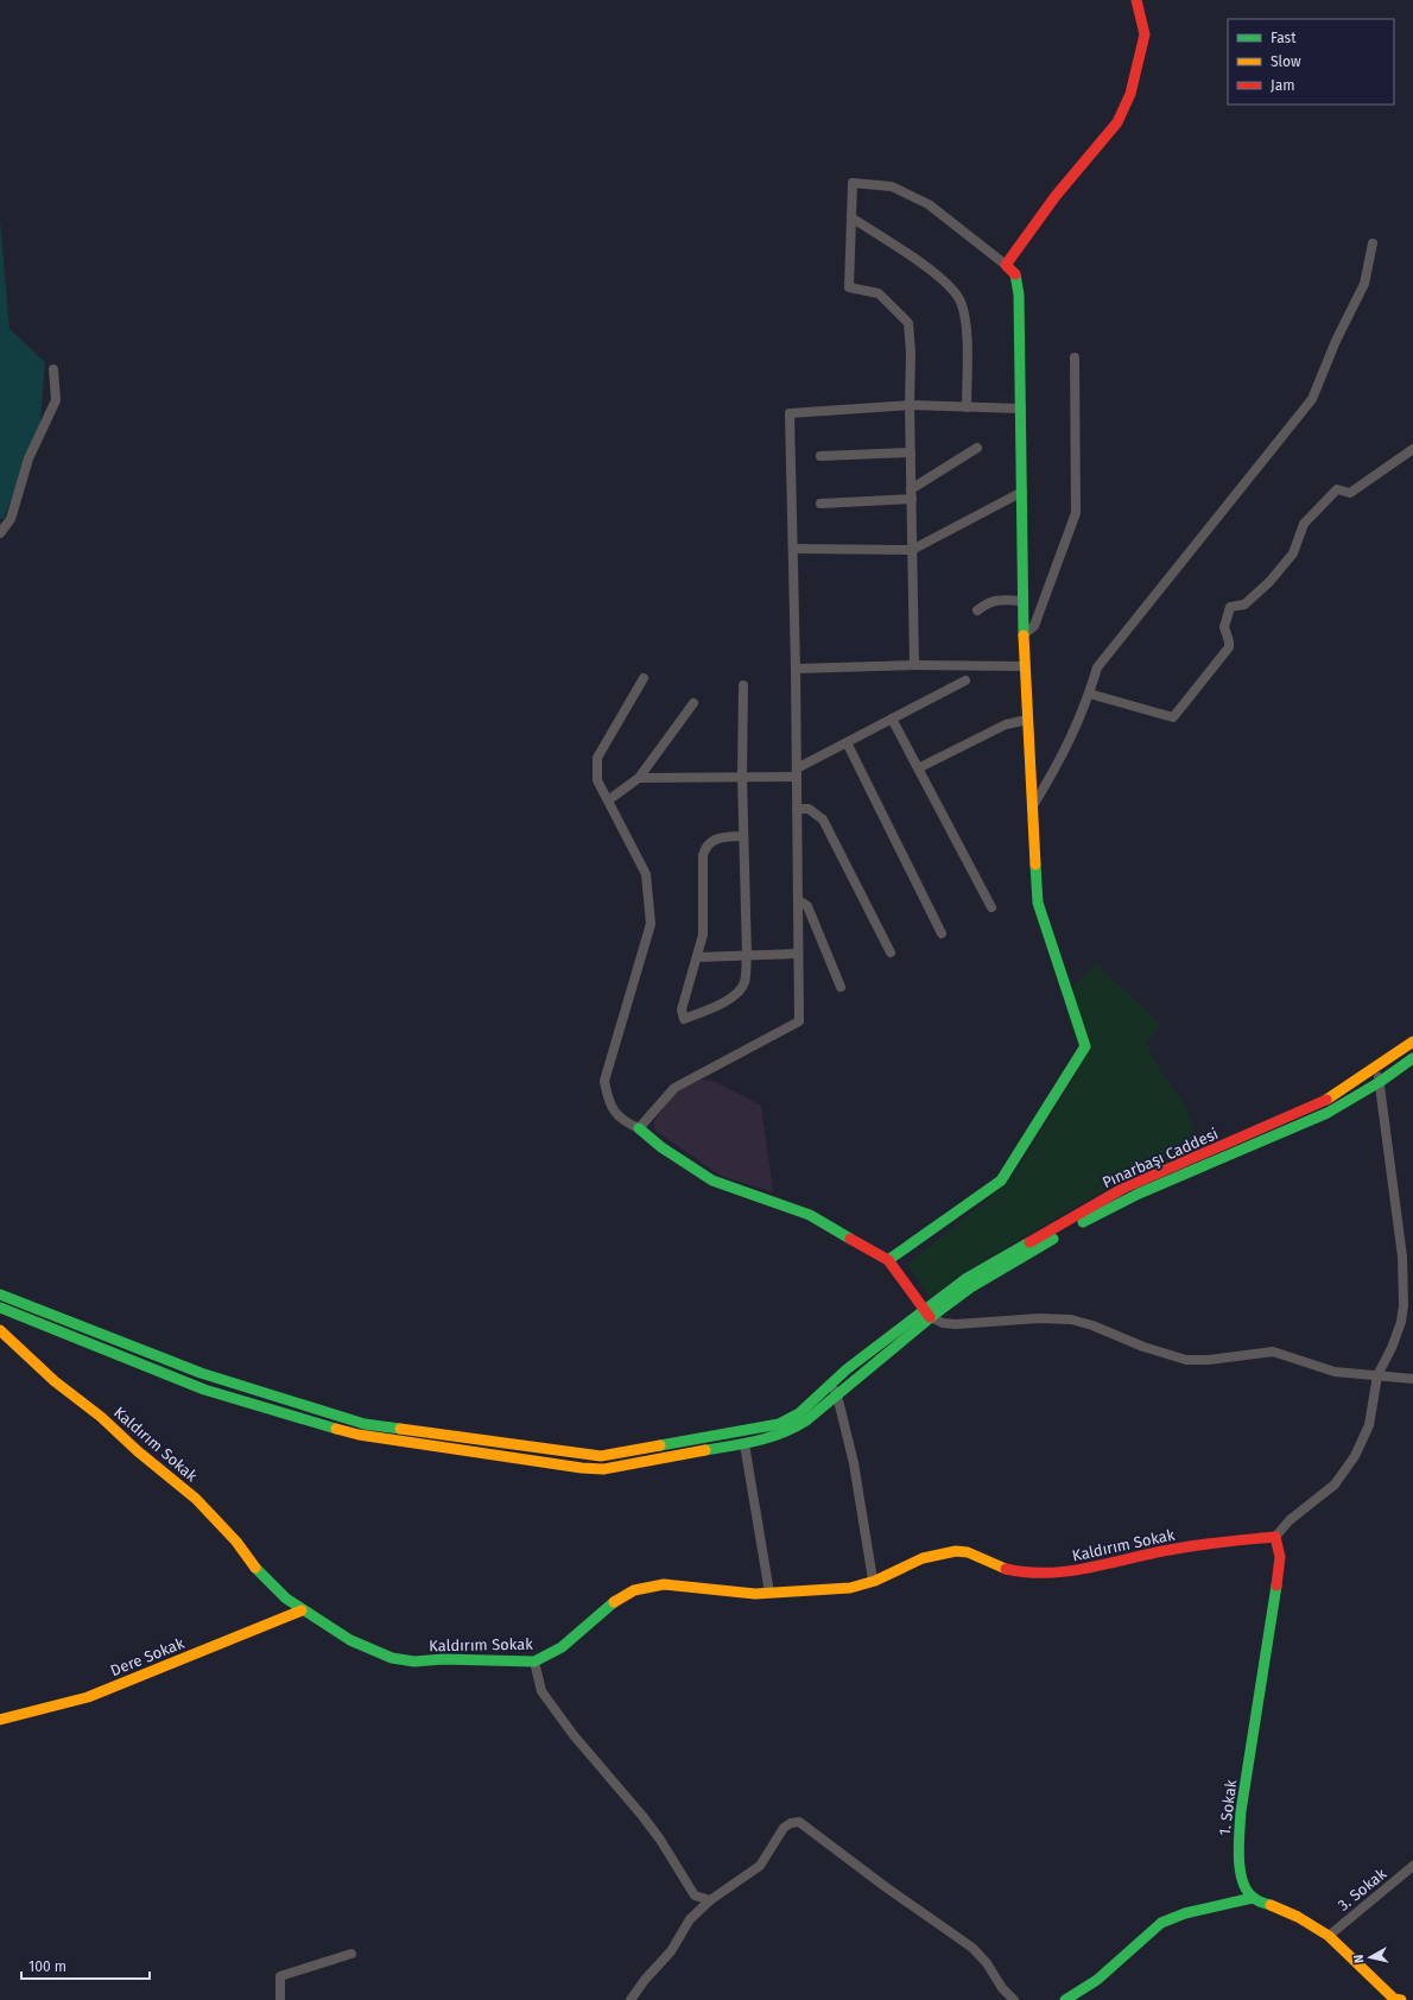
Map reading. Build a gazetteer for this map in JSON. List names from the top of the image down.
{
  "streets": {
    "street": [
      "Pınarbaşı Caddesi",
      "Kaldırım Sokak",
      "Dere Sokak",
      "1. Sokak",
      "3. Sokak"
    ]
  },
  "crossings": [
    ["Kaldırım Sokak", "Dere Sokak"],
    ["Kaldırım Sokak", "1. Sokak"]
  ],
  "legend": ["Fast", "Slow", "Jam"],
  "scale_bar": "100 m",
  "north": "left"
}
